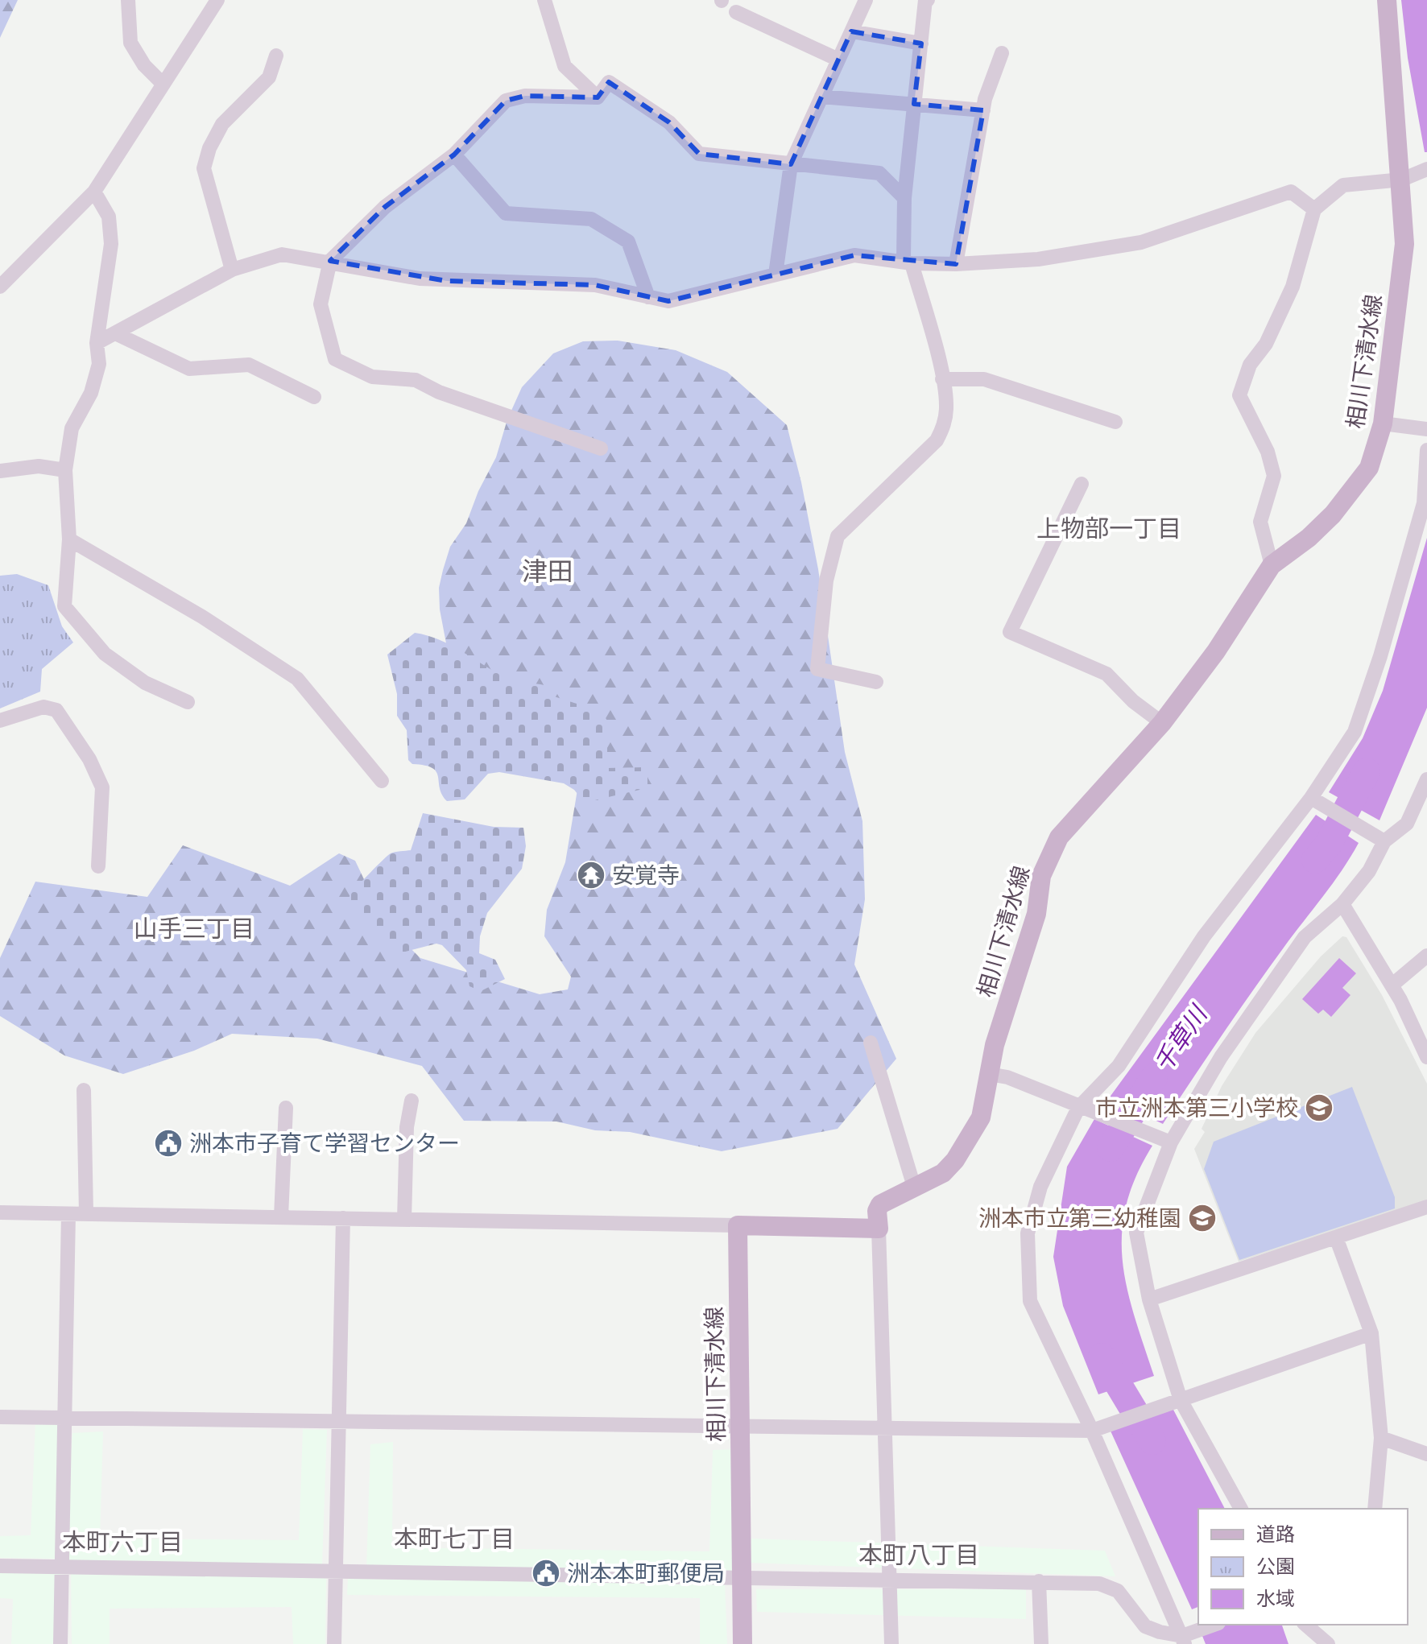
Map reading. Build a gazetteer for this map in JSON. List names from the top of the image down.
{
  "streets": {
    "main road": ["相川下清水線"]
  },
  "districts": [
    "上物部一丁目",
    "津田",
    "山手三丁目",
    "本町七丁目",
    "本町六丁目",
    "本町八丁目"
  ],
  "water": ["千草川"],
  "places": {
    "temple": ["安覚寺"],
    "school or university": ["市立洲本第三小学校", "洲本市立第三幼稚園"],
    "public building": ["洲本市子育て学習センター", "洲本本町郵便局"]
  },
  "legend": ["道路", "公園", "水域"]
}
